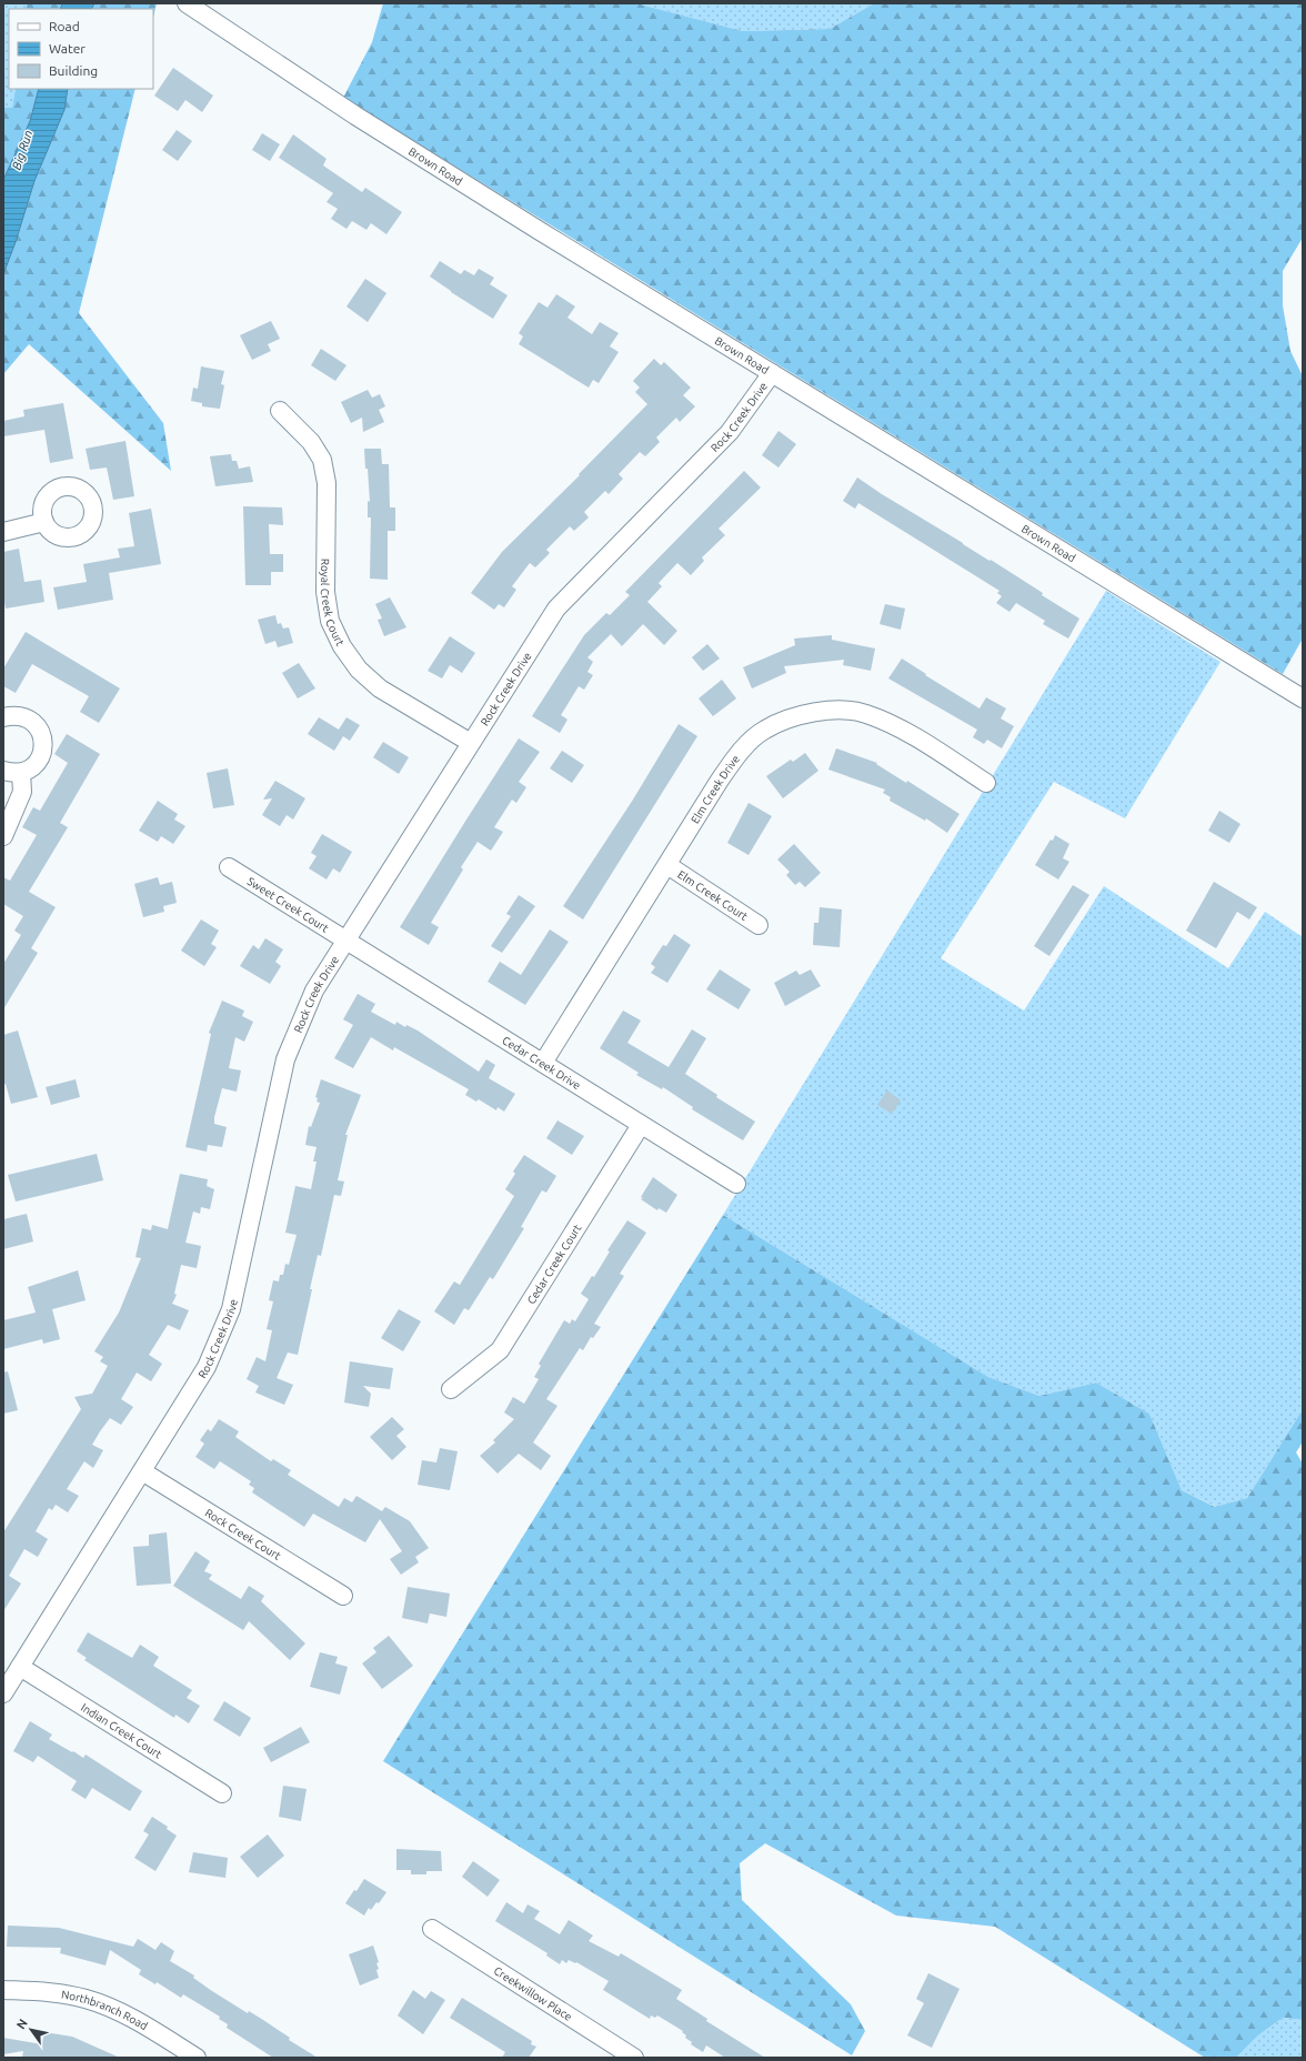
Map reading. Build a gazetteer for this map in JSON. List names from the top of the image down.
{
  "streets": {
    "street": [
      "Brown Road",
      "Rock Creek Drive",
      "Royal Creek Court",
      "Elm Creek Drive",
      "Elm Creek Court",
      "Sweet Creek Court",
      "Cedar Creek Drive",
      "Cedar Creek Court",
      "Rock Creek Court",
      "Indian Creek Court",
      "Creekwillow Place",
      "Northbranch Road"
    ]
  },
  "crossings": [
    ["Brown Road", "Rock Creek Drive"],
    ["Rock Creek Drive", "Royal Creek Court"],
    ["Rock Creek Drive", "Sweet Creek Court"],
    ["Rock Creek Drive", "Cedar Creek Drive"],
    ["Rock Creek Drive", "Rock Creek Court"],
    ["Rock Creek Drive", "Indian Creek Court"],
    ["Elm Creek Drive", "Elm Creek Court"],
    ["Elm Creek Drive", "Cedar Creek Drive"],
    ["Sweet Creek Court", "Cedar Creek Drive"],
    ["Cedar Creek Drive", "Cedar Creek Court"]
  ],
  "water": ["Big Run"],
  "legend": ["Road", "Water", "Building"],
  "north": "top left"
}
